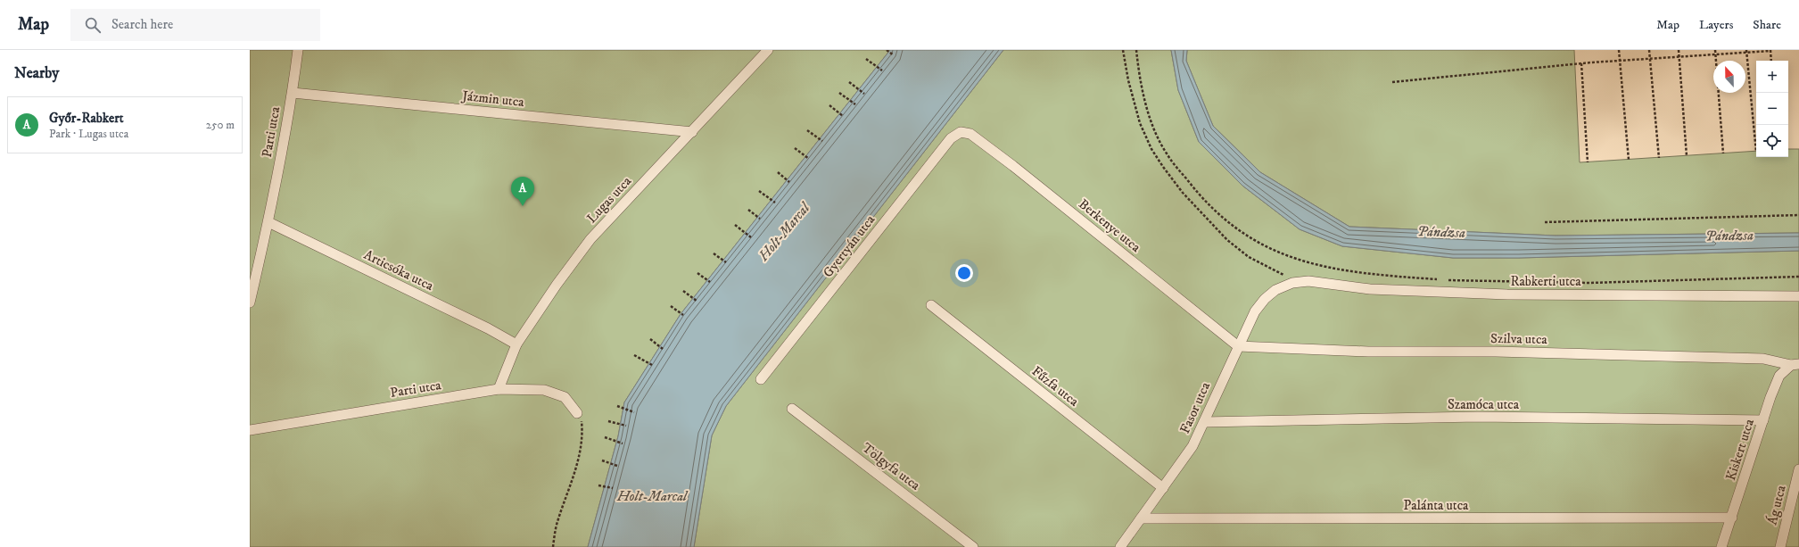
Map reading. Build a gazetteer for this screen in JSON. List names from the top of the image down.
{
  "streets": {
    "street": [
      "Jázmin utca",
      "Parti utca",
      "Lugas utca",
      "Berkenye utca",
      "Gyertyán utca",
      "Articsóka utca",
      "Rabkerti utca",
      "Szilva utca",
      "Fűzfa utca",
      "Szamóca utca",
      "Fasor utca",
      "Kiskert utca",
      "Tölgyfa utca",
      "Palánta utca",
      "Ág utca"
    ]
  },
  "crossings": [
    ["Jázmin utca", "Parti utca"],
    ["Jázmin utca", "Lugas utca"],
    ["Parti utca", "Lugas utca"],
    ["Parti utca", "Articsóka utca"],
    ["Lugas utca", "Articsóka utca"],
    ["Berkenye utca", "Gyertyán utca"],
    ["Berkenye utca", "Szilva utca"],
    ["Berkenye utca", "Fasor utca"],
    ["Rabkerti utca", "Fasor utca"],
    ["Szilva utca", "Fasor utca"],
    ["Szilva utca", "Kiskert utca"],
    ["Fűzfa utca", "Fasor utca"],
    ["Szamóca utca", "Fasor utca"],
    ["Szamóca utca", "Kiskert utca"],
    ["Fasor utca", "Palánta utca"],
    ["Kiskert utca", "Palánta utca"]
  ],
  "water": ["Holt-Marcal", "Pándzsa"],
  "north": "top",
  "page": {
    "header": "Map",
    "search": "Search here",
    "nav": ["Map", "Layers", "Share"],
    "heading": "Nearby",
    "map_buttons": ["+", "−"],
    "list": [
      {
        "mark": "A",
        "name": "Győr-Rabkert",
        "note": "Park · Lugas utca",
        "value": "250 m"
      }
    ],
    "pins": "A"
  }
}
